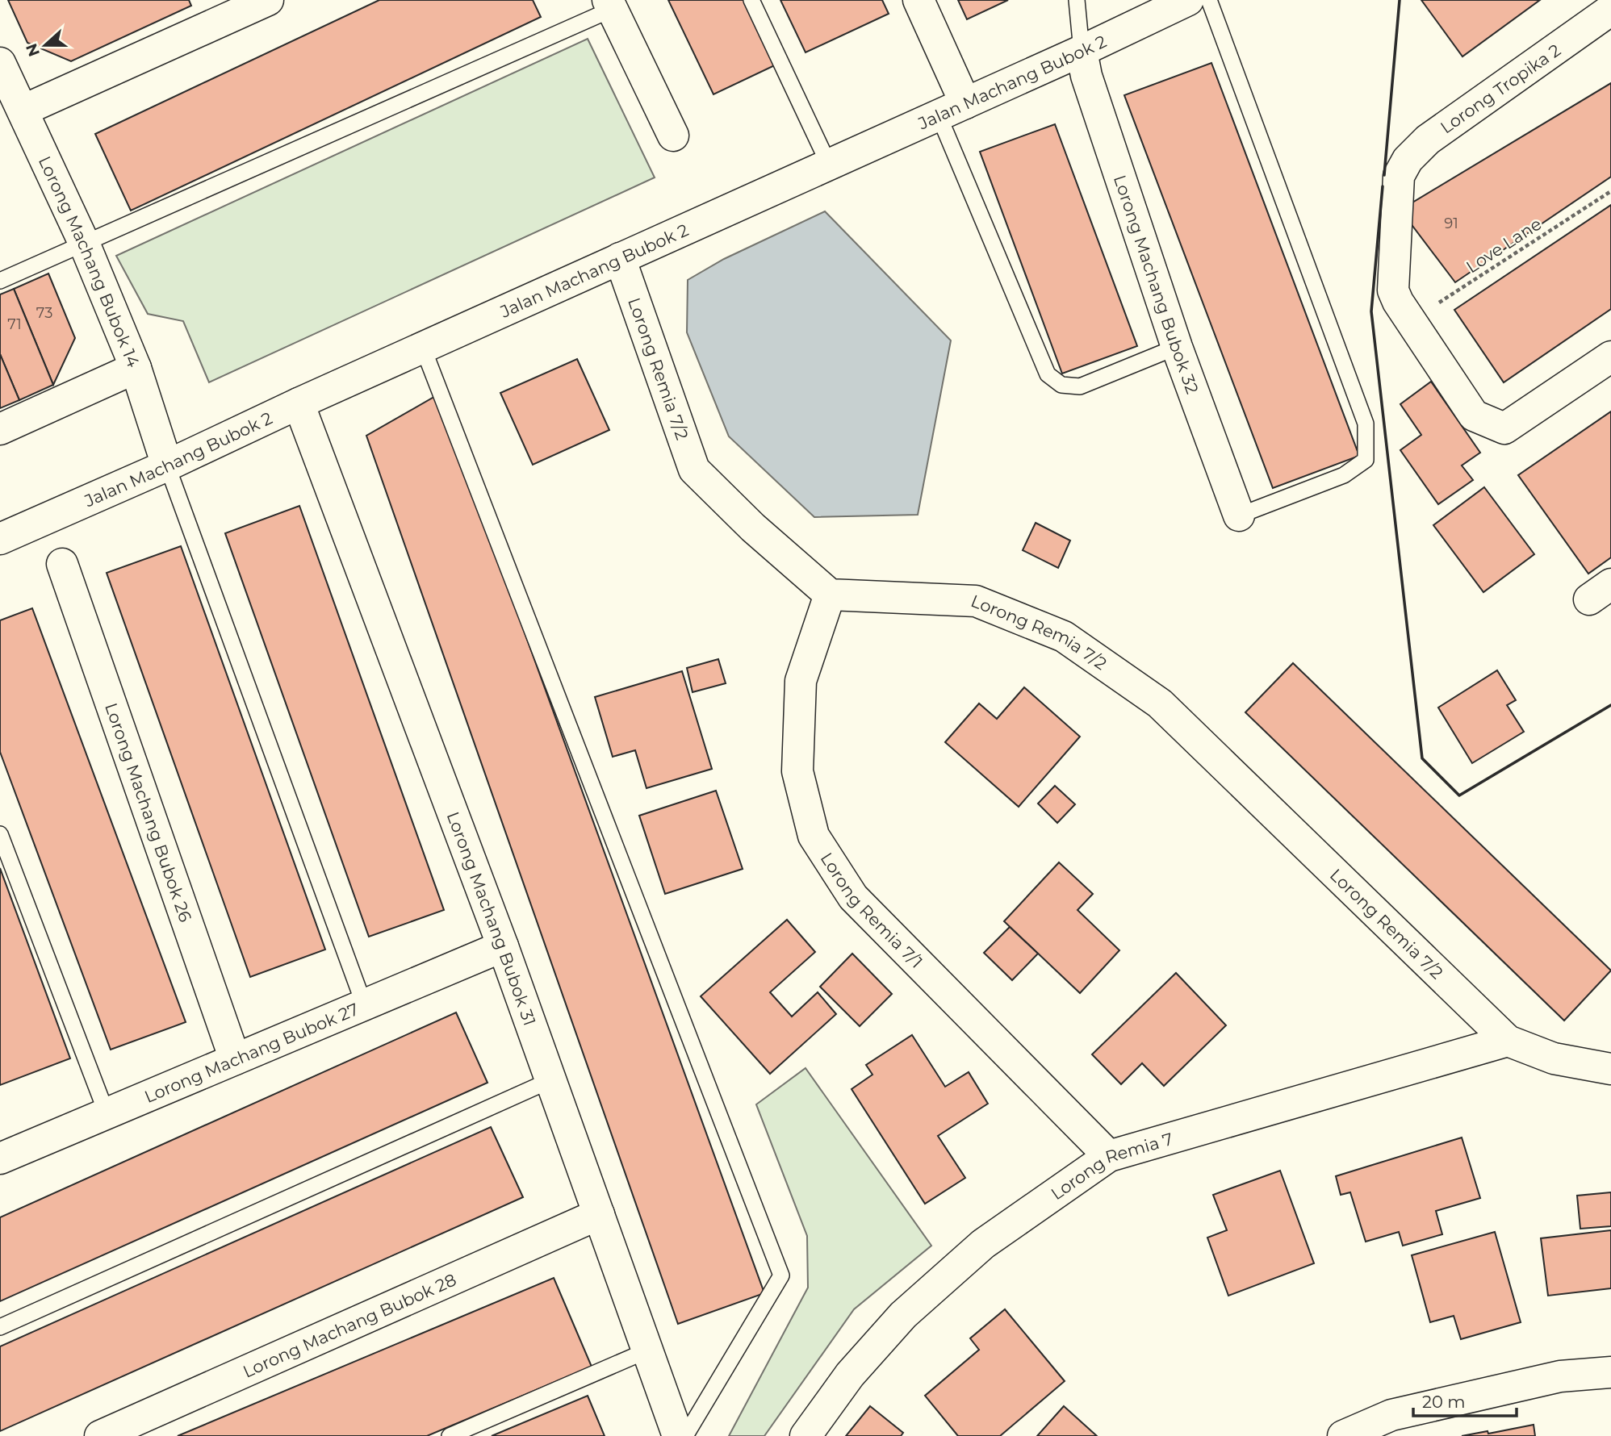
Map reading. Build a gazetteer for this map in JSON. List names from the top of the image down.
{
  "streets": {
    "street": [
      "Jalan Machang Bubok 2",
      "Lorong Tropika 2",
      "Lorong Machang Bubok 14",
      "Lorong Machang Bubok 32",
      "Lorong Remia 7/2",
      "Lorong Machang Bubok 26",
      "Lorong Remia 7/1",
      "Lorong Machang Bubok 31",
      "Lorong Machang Bubok 27",
      "Lorong Remia 7",
      "Lorong Machang Bubok 28"
    ],
    "path": ["Love Lane"]
  },
  "crossings": [
    ["Jalan Machang Bubok 2", "Lorong Machang Bubok 14"],
    ["Jalan Machang Bubok 2", "Lorong Machang Bubok 32"],
    ["Jalan Machang Bubok 2", "Lorong Remia 7/2"],
    ["Jalan Machang Bubok 2", "Lorong Machang Bubok 31"],
    ["Lorong Tropika 2", "Love Lane"],
    ["Lorong Remia 7/2", "Lorong Remia 7/1"],
    ["Lorong Remia 7/2", "Lorong Remia 7"],
    ["Lorong Machang Bubok 26", "Lorong Machang Bubok 27"],
    ["Lorong Remia 7/1", "Lorong Remia 7"],
    ["Lorong Machang Bubok 31", "Lorong Machang Bubok 27"],
    ["Lorong Machang Bubok 31", "Lorong Machang Bubok 28"]
  ],
  "house_numbers": ["91", "73", "71"],
  "scale_bar": "20 m",
  "north": "left"
}
